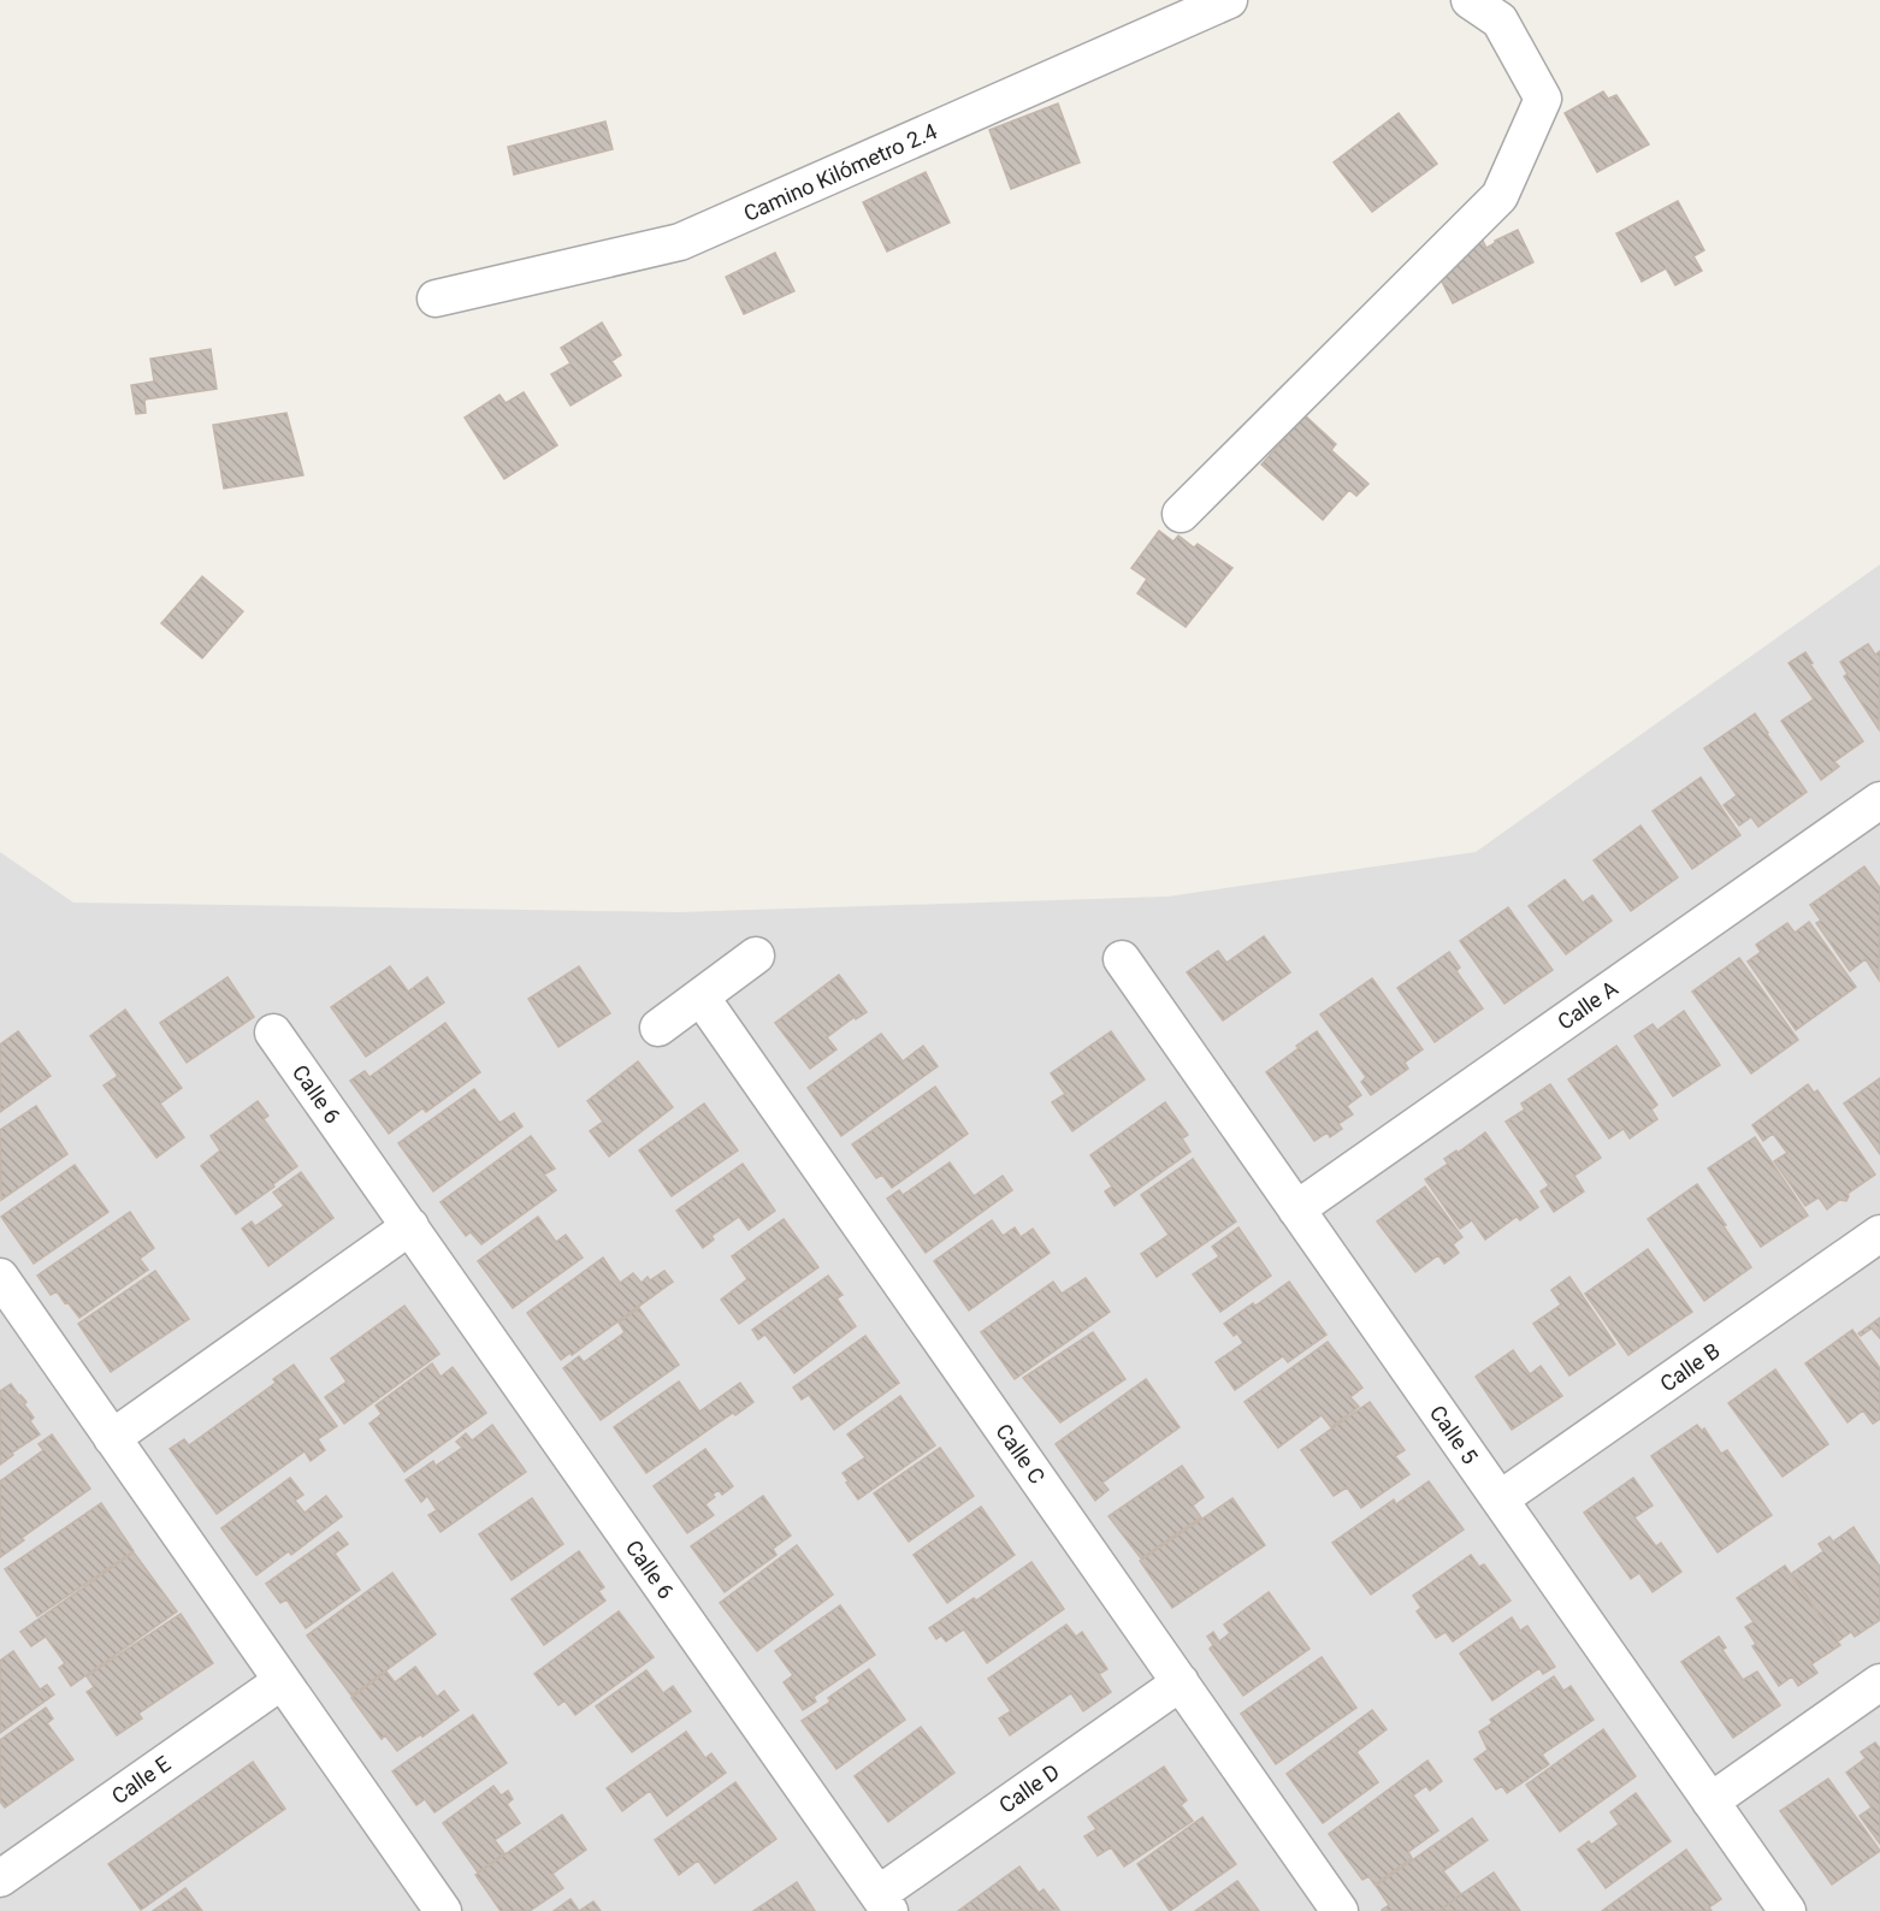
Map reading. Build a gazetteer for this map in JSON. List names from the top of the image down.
{
  "streets": {
    "street": [
      "Camino Kilómetro 2.4",
      "Calle A",
      "Calle 6",
      "Calle B",
      "Calle 5",
      "Calle C",
      "Calle E",
      "Calle D"
    ]
  },
  "crossings": [
    ["Calle A", "Calle 5"],
    ["Calle 6", "Calle D"],
    ["Calle B", "Calle 5"],
    ["Calle C", "Calle D"]
  ]
}
